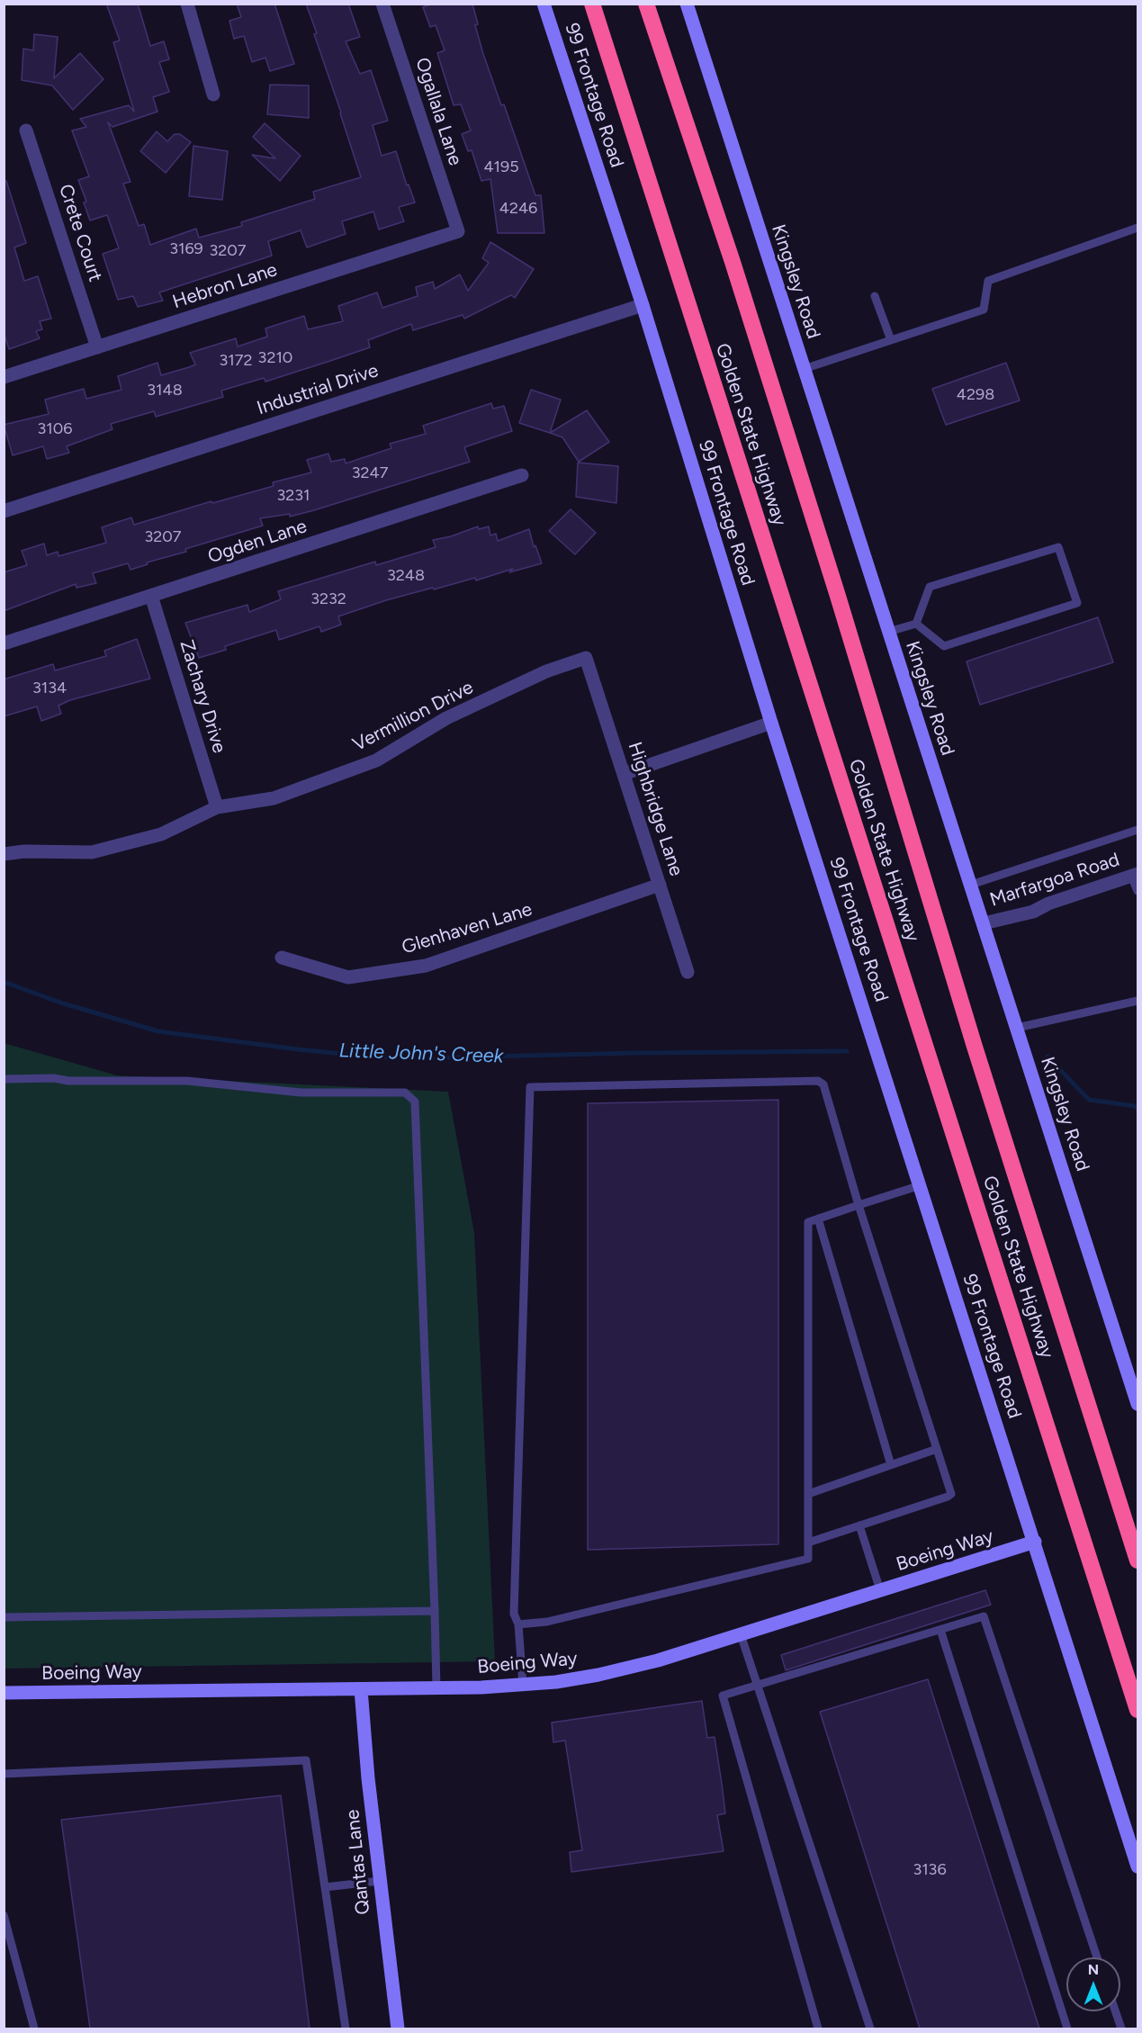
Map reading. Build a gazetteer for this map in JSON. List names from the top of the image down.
{
  "streets": {
    "highway": ["Golden State Highway"],
    "street": [
      "99 Frontage Road",
      "Ogallala Lane",
      "Crete Court",
      "Kingsley Road",
      "Hebron Lane",
      "Industrial Drive",
      "Ogden Lane",
      "Zachary Drive",
      "Vermillion Drive",
      "Highbridge Lane",
      "Marfargoa Road",
      "Glenhaven Lane",
      "Boeing Way",
      "Qantas Lane"
    ]
  },
  "crossings": [
    ["99 Frontage Road", "Industrial Drive"],
    ["99 Frontage Road", "Boeing Way"],
    ["Ogallala Lane", "Hebron Lane"],
    ["Crete Court", "Hebron Lane"],
    ["Kingsley Road", "Marfargoa Road"],
    ["Ogden Lane", "Zachary Drive"],
    ["Zachary Drive", "Vermillion Drive"],
    ["Vermillion Drive", "Highbridge Lane"],
    ["Highbridge Lane", "Glenhaven Lane"],
    ["Boeing Way", "Qantas Lane"]
  ],
  "water": ["Little John's Creek"],
  "house_numbers": [
    "4195",
    "4246",
    "3169",
    "3207",
    "3210",
    "3172",
    "3148",
    "4298",
    "3106",
    "3247",
    "3231",
    "3207",
    "3248",
    "3232",
    "3134",
    "3136"
  ],
  "north": "top"
}
